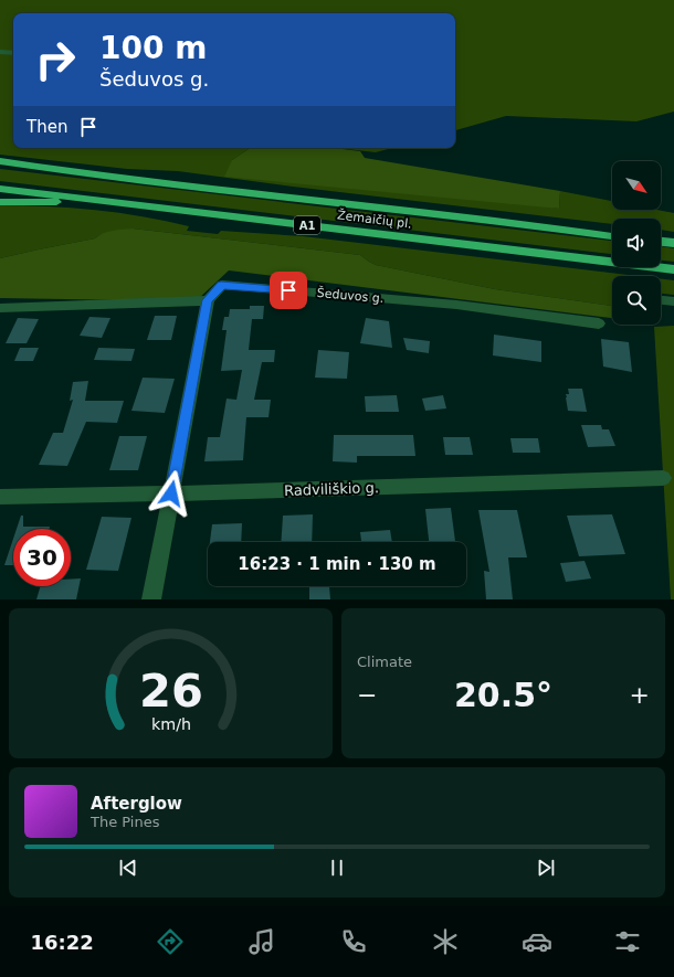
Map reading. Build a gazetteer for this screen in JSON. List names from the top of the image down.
{
  "streets": {
    "highway": ["Žemaičių pl.", "A1"],
    "street": ["Šeduvos g.", "Radviliškio g."]
  },
  "north": "bottom right",
  "page": {
    "turn": ["100 m", "Šeduvos g."],
    "then": "Then",
    "limit": "30",
    "trip": "16:23 · 1 min · 130 m",
    "tile": "Climate",
    "heat": ["−", "20.5°", "+"],
    "song": ["Afterglow", "The Pines"],
    "tabs": "16:22",
    "gauge": ["26", "km/h"]
  }
}
